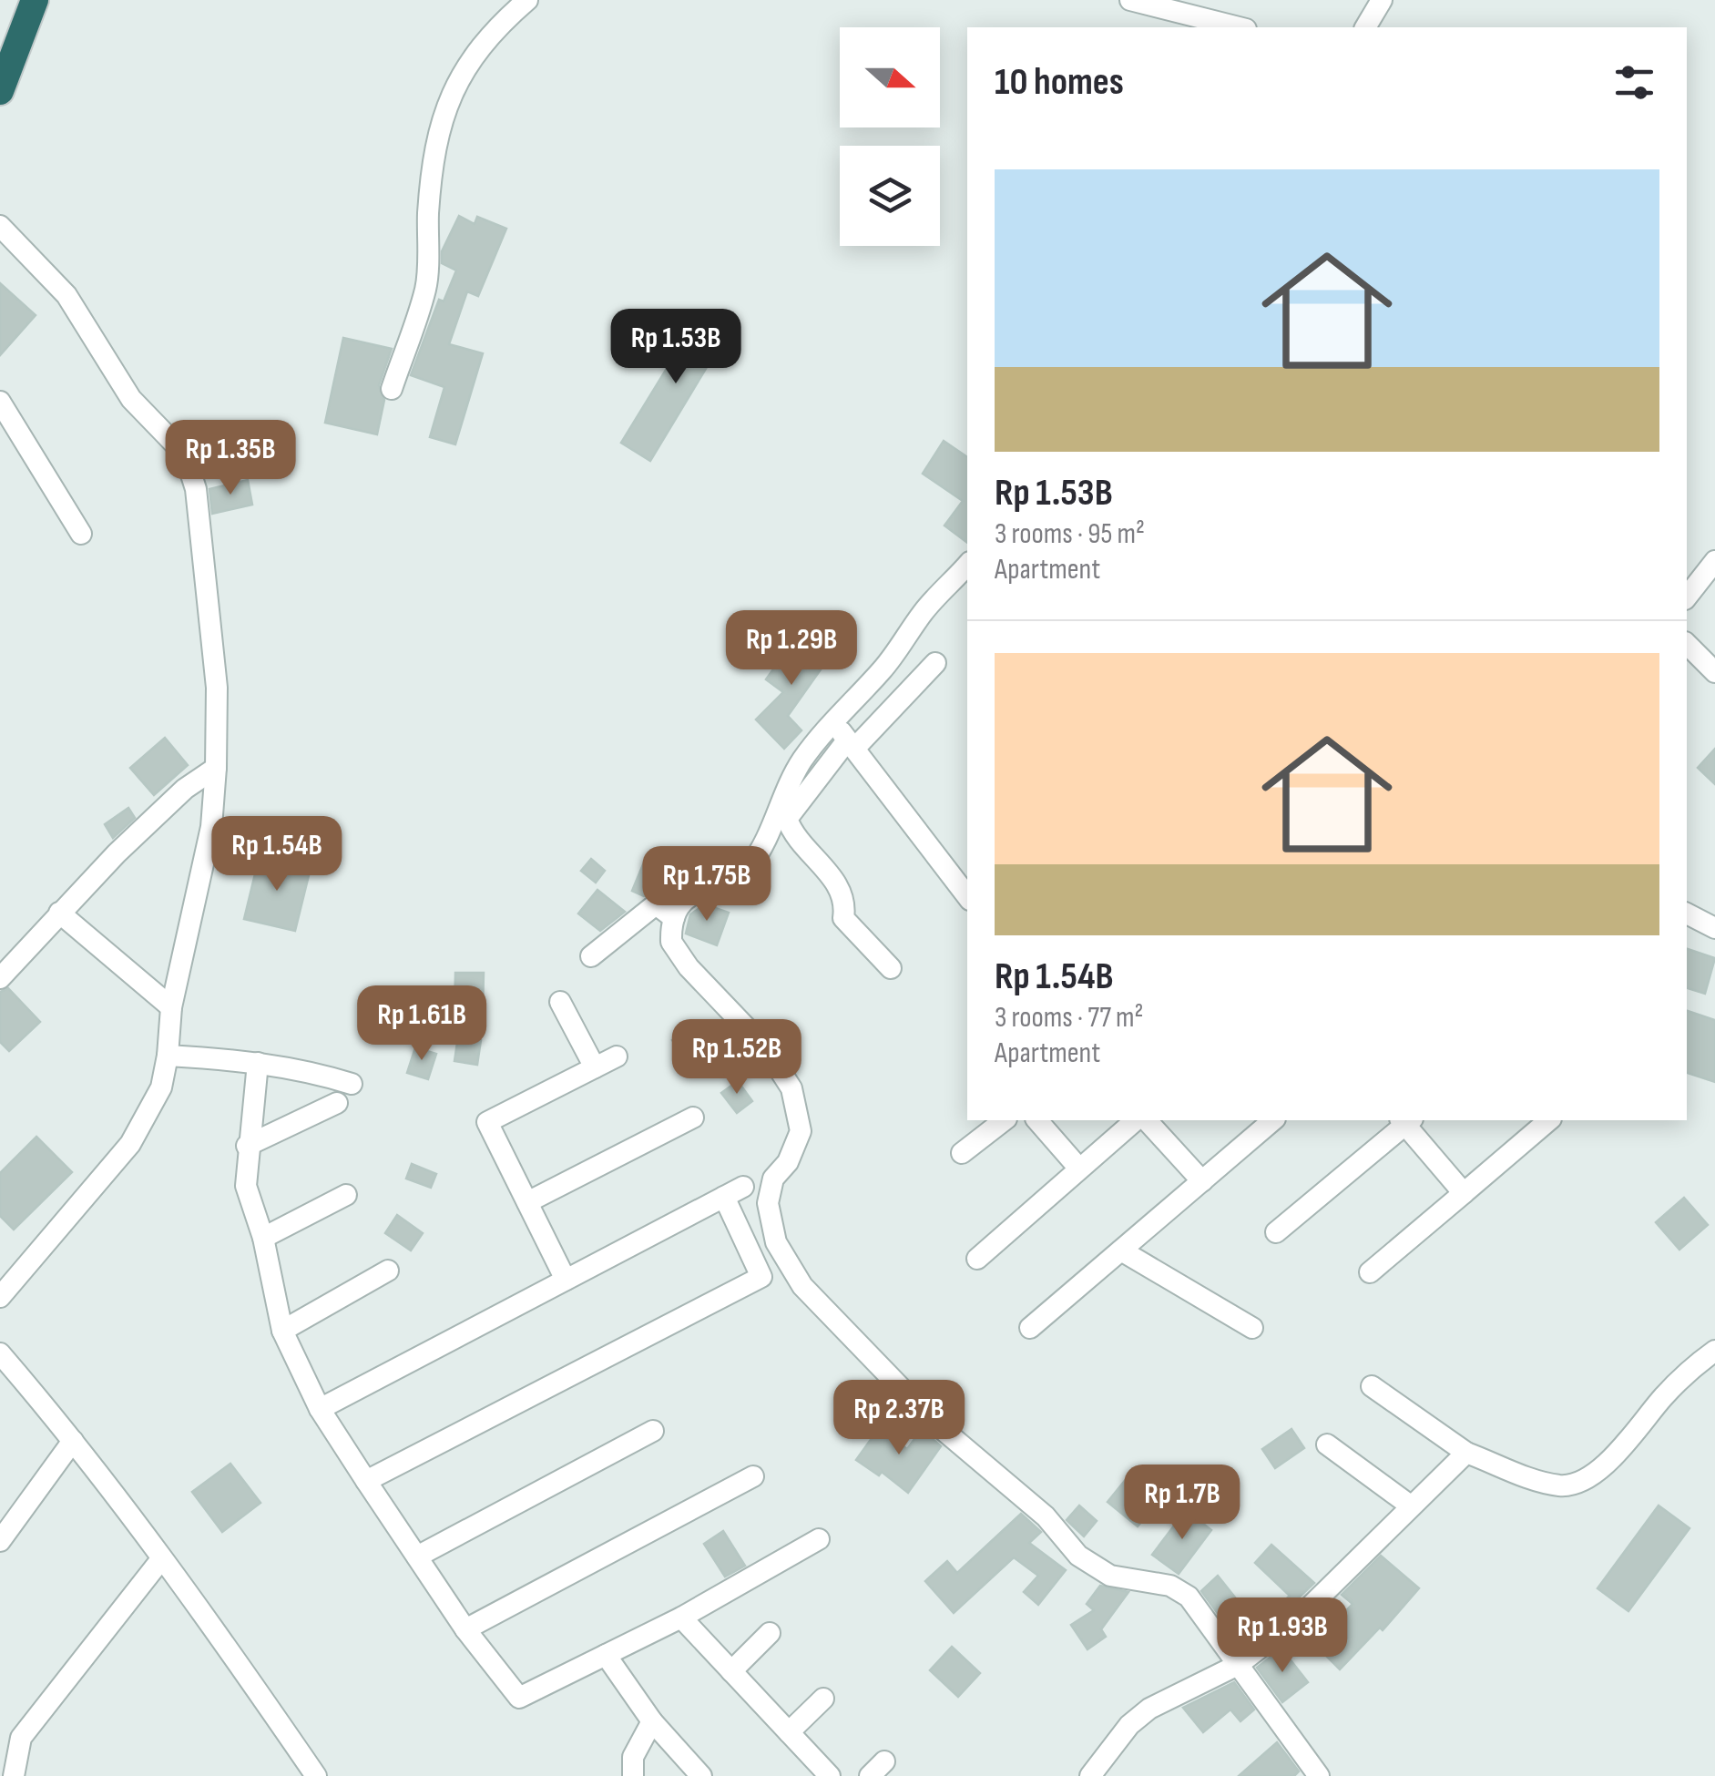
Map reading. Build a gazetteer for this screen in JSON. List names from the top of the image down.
{
  "north": "right",
  "page": {
    "heading": "10 homes",
    "list": [
      {
        "name": "Rp 1.53B",
        "note": "3 rooms · 95 m² · Apartment"
      },
      {
        "name": "Rp 1.54B",
        "note": "3 rooms · 77 m² · Apartment"
      }
    ],
    "price": [
      "Rp 1.53B",
      "Rp 1.35B",
      "Rp 1.29B",
      "Rp 1.54B",
      "Rp 1.75B",
      "Rp 1.61B",
      "Rp 1.52B",
      "Rp 2.37B",
      "Rp 1.7B",
      "Rp 1.93B"
    ]
  }
}
